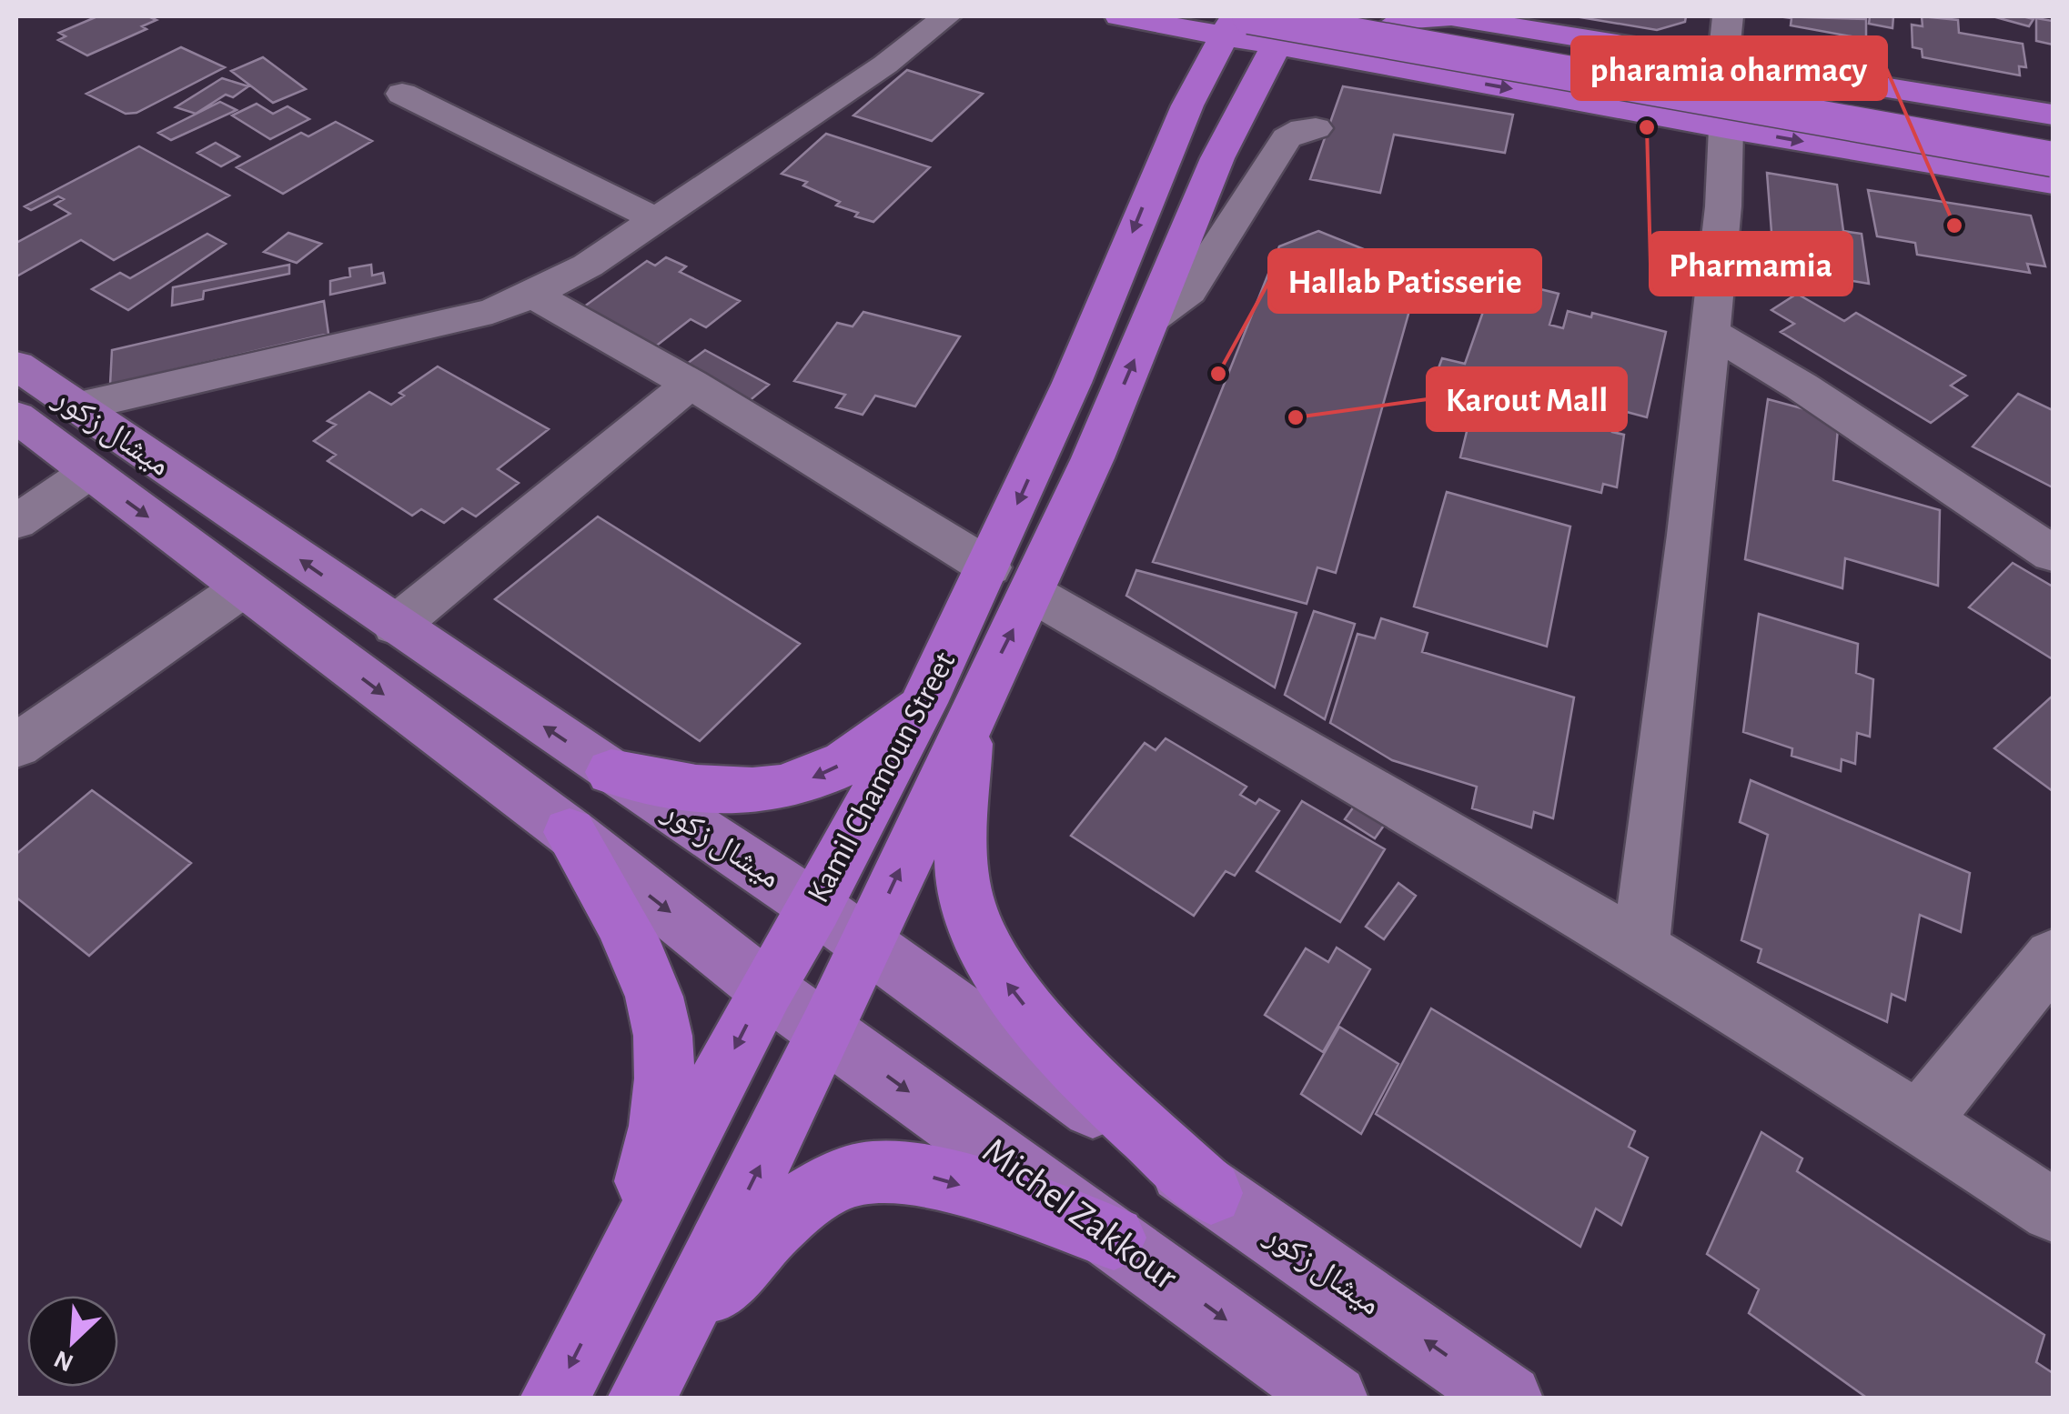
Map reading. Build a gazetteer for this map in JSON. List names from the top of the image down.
{
  "streets": {
    "highway": ["Kamil Chamoun Street"],
    "main road": ["ميشال زكور", "Michel Zakkour"]
  },
  "crossings": [
    ["ميشال زكور", "Kamil Chamoun Street"],
    ["ميشال زكور", "Michel Zakkour"],
    ["Kamil Chamoun Street", "Michel Zakkour"]
  ],
  "one_way": ["Michel Zakkour"],
  "places": [
    "Pharmamia",
    "pharamia oharmacy",
    "Hallab Patisserie",
    "Karout Mall"
  ],
  "north": "bottom left"
}
